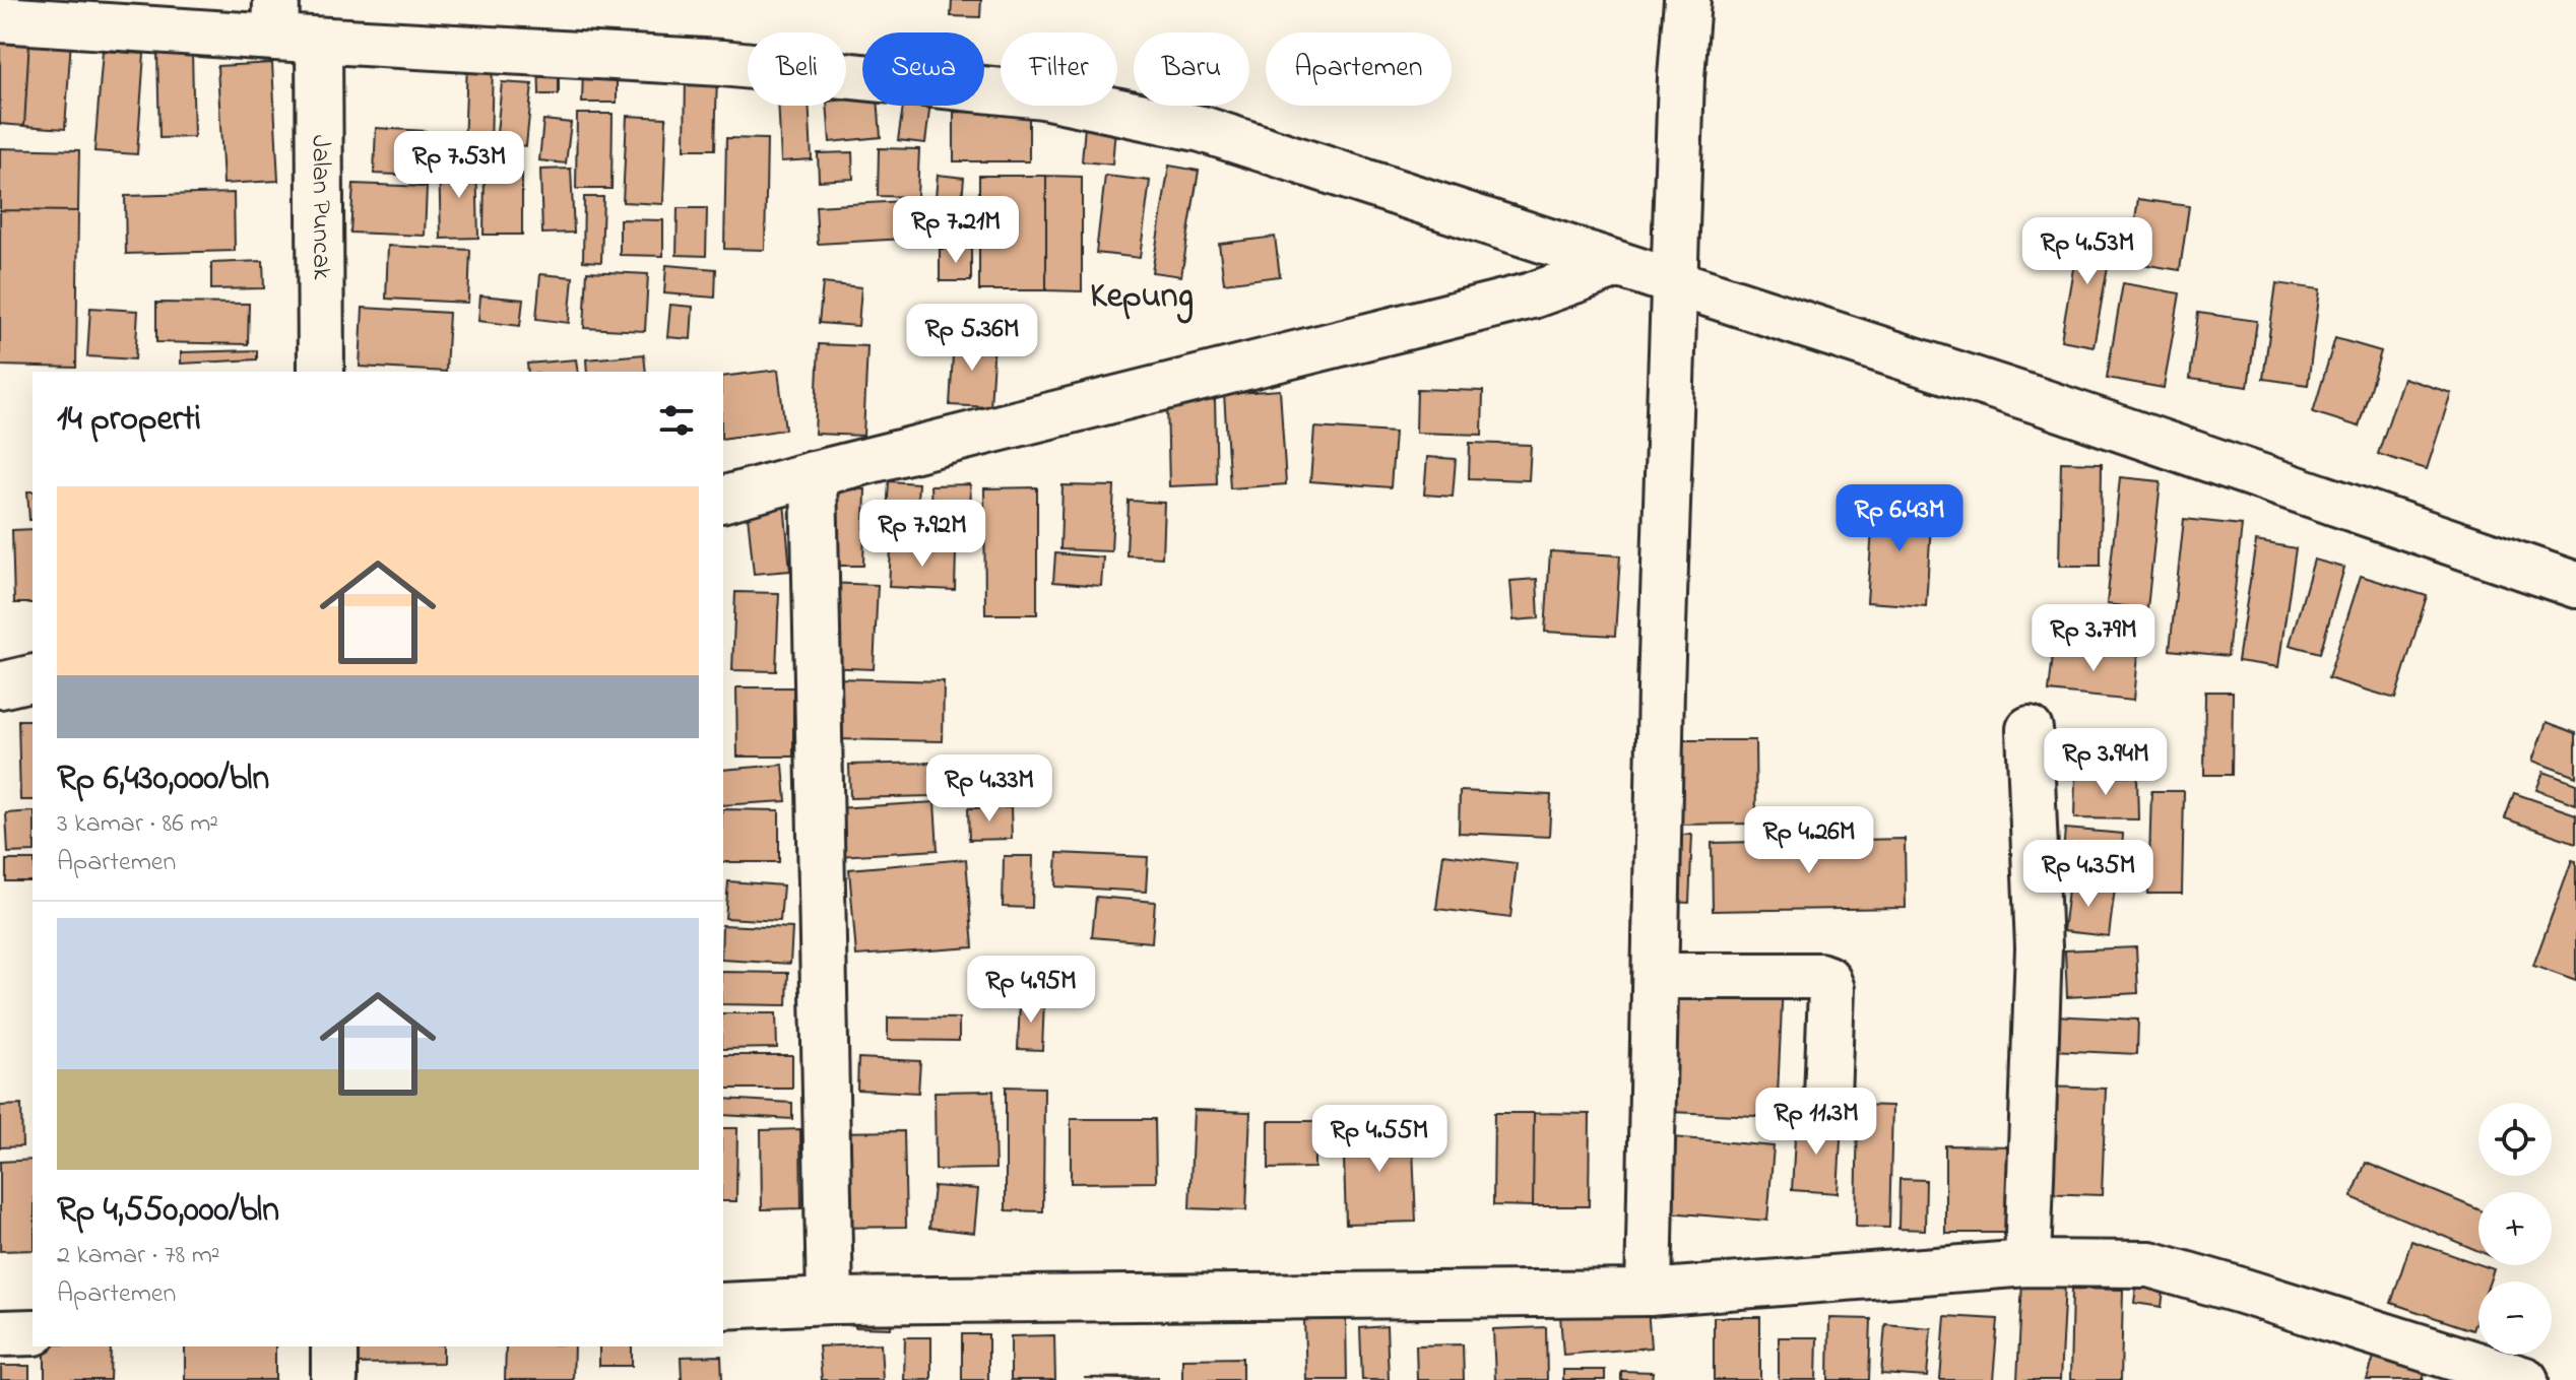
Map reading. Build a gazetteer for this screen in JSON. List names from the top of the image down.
{
  "streets": {
    "street": ["Jalan Puncak"]
  },
  "districts": ["Kepung"],
  "page": {
    "chip": [
      "Beli",
      "Sewa",
      "Filter",
      "Baru",
      "Apartemen"
    ],
    "price": [
      "Rp 7.53M",
      "Rp 7.21M",
      "Rp 4.53M",
      "Rp 5.36M",
      "Rp 6.43M",
      "Rp 7.92M",
      "Rp 3.79M",
      "Rp 3.94M",
      "Rp 4.33M",
      "Rp 4.26M",
      "Rp 4.35M",
      "Rp 4.95M",
      "Rp 11.3M",
      "Rp 4.55M"
    ],
    "heading": "14 properti",
    "list": [
      {
        "name": "Rp 6,430,000/bln",
        "note": "3 kamar · 86 m² · Apartemen"
      },
      {
        "name": "Rp 4,550,000/bln",
        "note": "2 kamar · 78 m² · Apartemen"
      }
    ],
    "map_buttons": ["+", "−"]
  }
}
